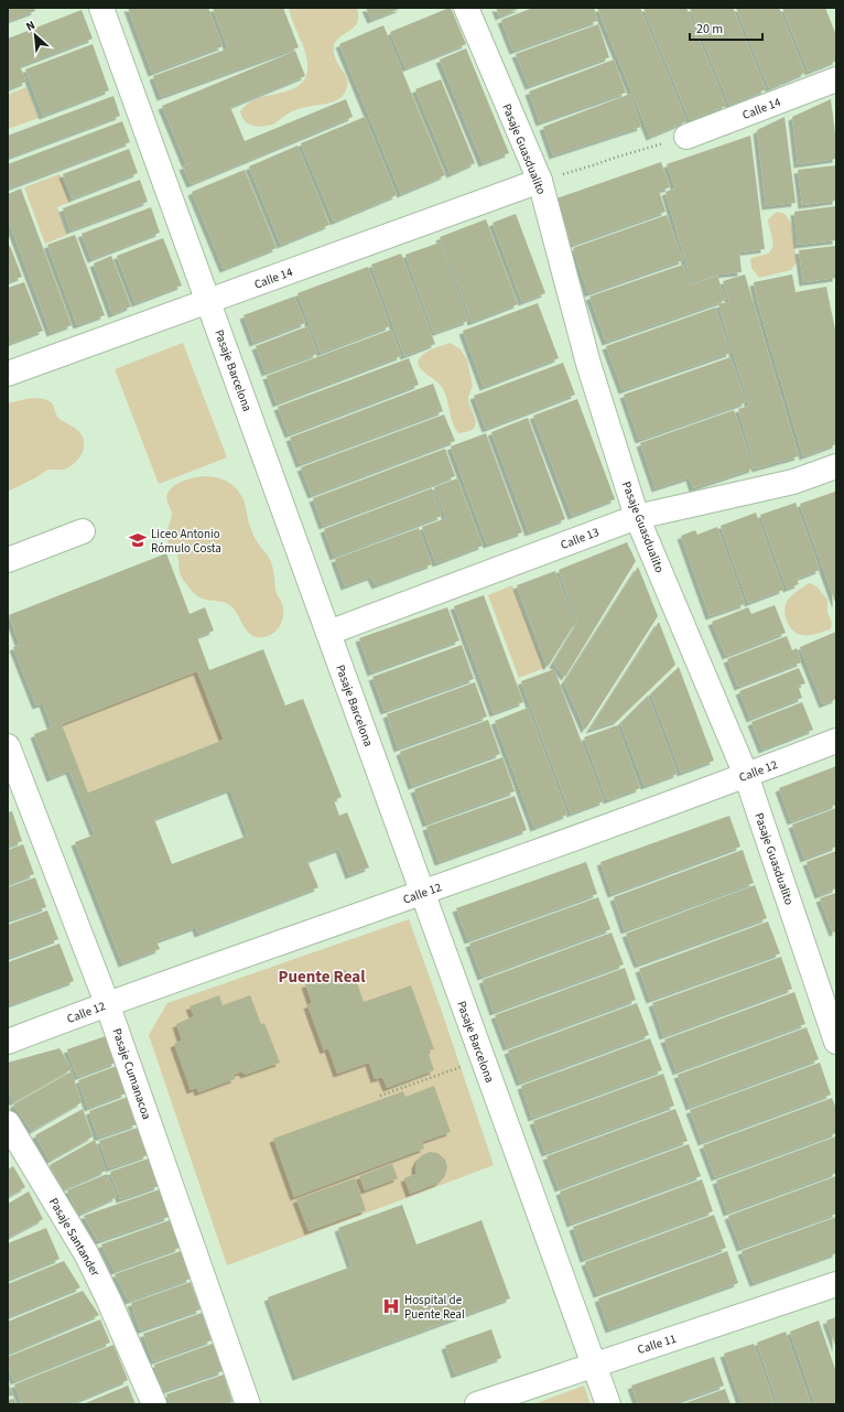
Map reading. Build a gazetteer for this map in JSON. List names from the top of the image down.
{
  "streets": {
    "street": [
      "Calle 14",
      "Pasaje Guasdualito",
      "Pasaje Barcelona",
      "Calle 13",
      "Calle 12",
      "Pasaje Cumanacoa",
      "Pasaje Santander",
      "Calle 11"
    ]
  },
  "crossings": [
    ["Calle 14", "Pasaje Guasdualito"],
    ["Calle 14", "Pasaje Barcelona"],
    ["Pasaje Guasdualito", "Calle 13"],
    ["Pasaje Guasdualito", "Calle 12"],
    ["Pasaje Barcelona", "Calle 13"],
    ["Pasaje Barcelona", "Calle 12"],
    ["Pasaje Barcelona", "Calle 11"],
    ["Calle 12", "Pasaje Cumanacoa"]
  ],
  "districts": ["Puente Real"],
  "places": {
    "school or university": ["Liceo Antonio Rómulo Costa"],
    "hospital": ["Hospital de Puente Real"]
  },
  "scale_bar": "20 m",
  "north": "top left"
}
